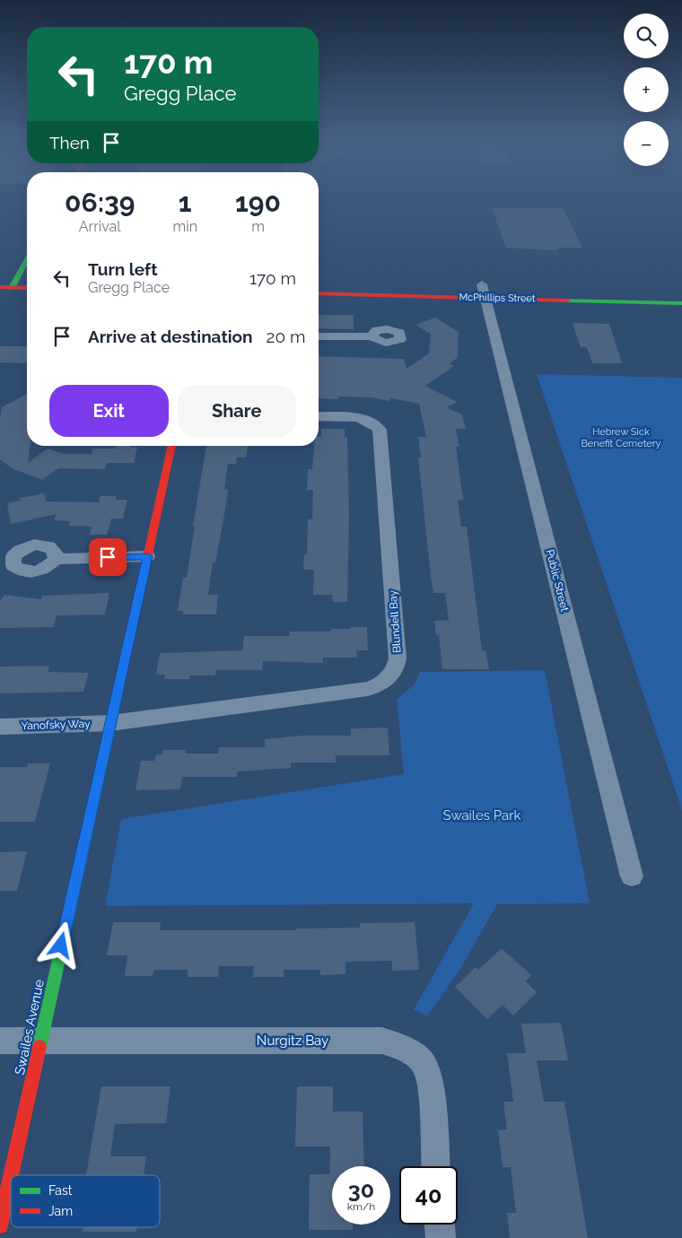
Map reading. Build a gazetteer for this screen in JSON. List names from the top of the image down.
{
  "streets": {
    "street": [
      "McPhillips Street",
      "Public Street",
      "Blundell Bay",
      "Yanofsky Way",
      "Swailes Avenue",
      "Nurgitz Bay"
    ]
  },
  "crossings": [
    ["McPhillips Street", "Public Street"],
    ["Blundell Bay", "Yanofsky Way"],
    ["Blundell Bay", "Swailes Avenue"],
    ["Yanofsky Way", "Swailes Avenue"],
    ["Swailes Avenue", "Nurgitz Bay"]
  ],
  "parks": ["Hebrew Sick Benefit Cemetery", "Swailes Park"],
  "legend": ["Fast", "Jam"],
  "page": {
    "map_buttons": ["+", "−"],
    "turn": ["170 m", "Gregg Place"],
    "then": "Then",
    "eta": [
      "06:39",
      "Arrival",
      "1",
      "min",
      "190",
      "m"
    ],
    "list": [
      {
        "name": "Turn left",
        "note": "Gregg Place",
        "value": "170 m"
      },
      {
        "name": "Arrive at destination",
        "value": "20 m"
      }
    ],
    "buttons": ["Exit", "Share"],
    "speed": "30 km/h",
    "limit": "40"
  }
}
